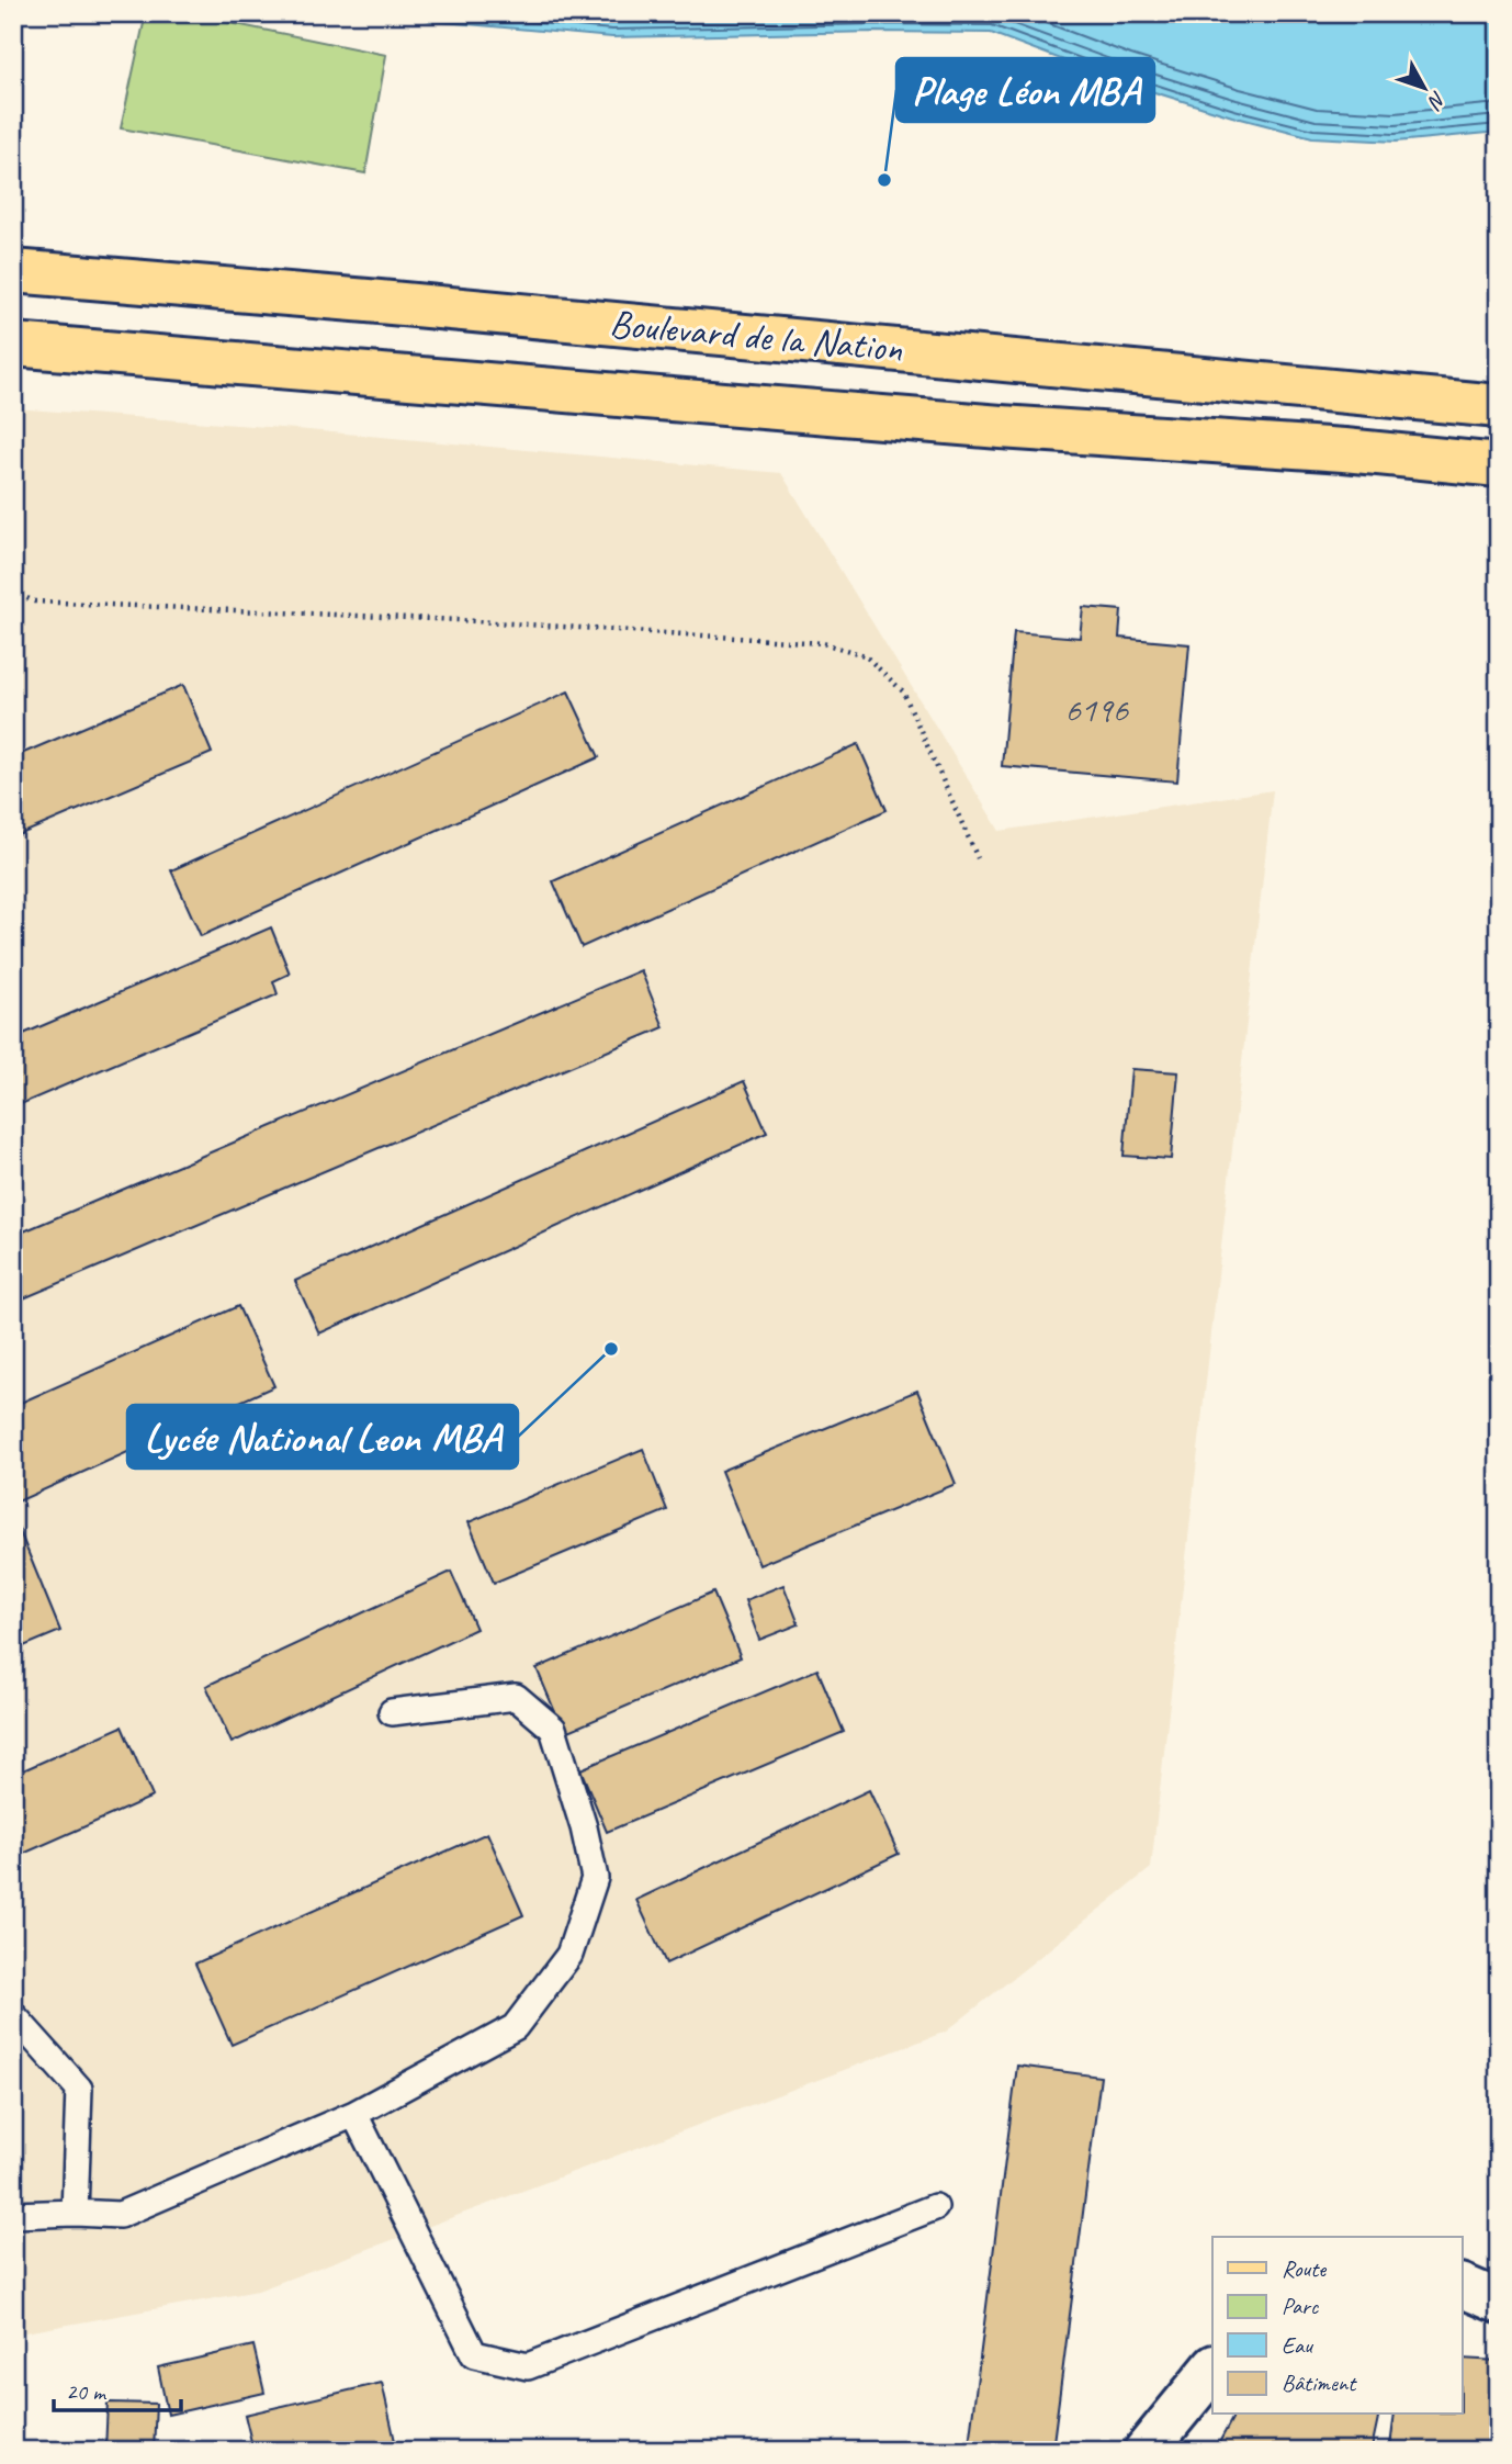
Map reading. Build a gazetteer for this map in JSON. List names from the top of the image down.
{
  "streets": {
    "main road": ["Boulevard de la Nation"]
  },
  "places": ["Plage Léon MBA", "Lycée National Leon MBA"],
  "house_numbers": ["6196"],
  "legend": [
    "Route",
    "Parc",
    "Eau",
    "Bâtiment"
  ],
  "scale_bar": "20 m",
  "north": "bottom right"
}
